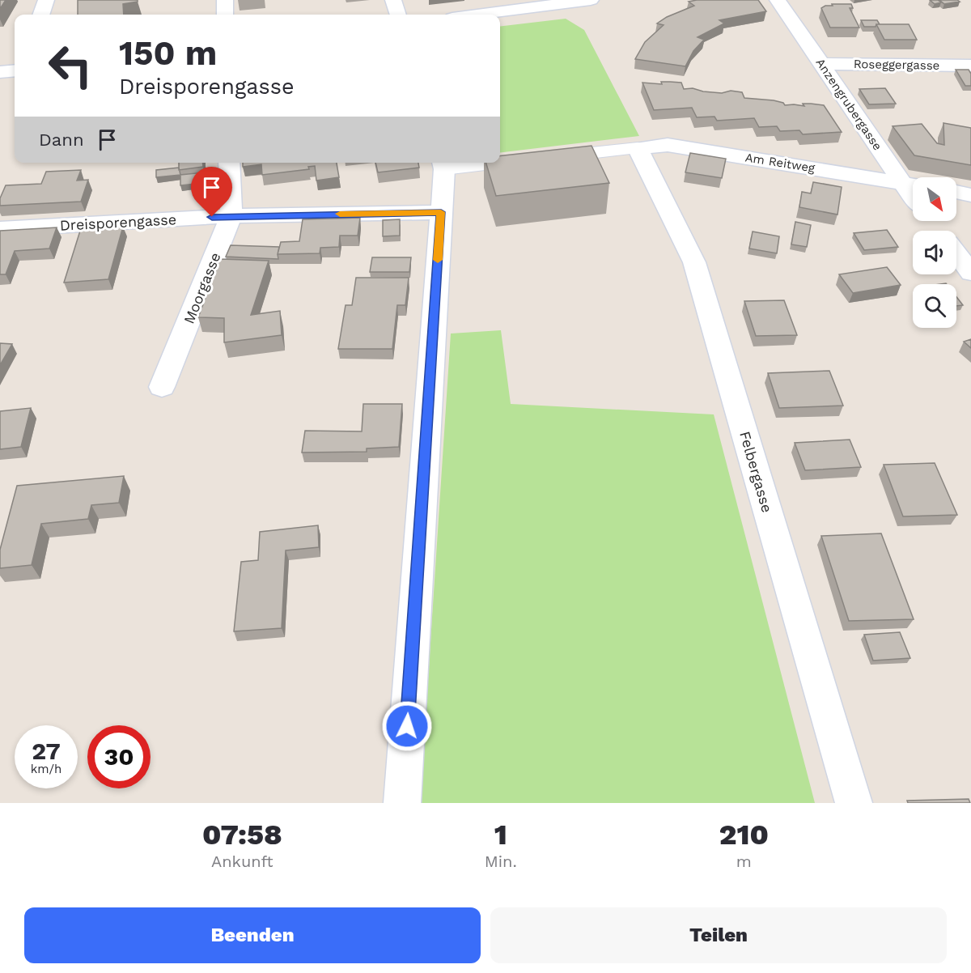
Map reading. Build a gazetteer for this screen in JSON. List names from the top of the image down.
{
  "streets": {
    "street": [
      "Roseggergasse",
      "Anzengrubergasse",
      "Am Reitweg",
      "Dreisporengasse",
      "Moorgasse",
      "Felbergasse"
    ]
  },
  "crossings": [
    ["Roseggergasse", "Anzengrubergasse"],
    ["Anzengrubergasse", "Am Reitweg"],
    ["Am Reitweg", "Felbergasse"],
    ["Dreisporengasse", "Moorgasse"]
  ],
  "north": "bottom right",
  "page": {
    "turn": ["150 m", "Dreisporengasse"],
    "then": "Dann",
    "speed": "27 km/h",
    "limit": "30",
    "eta": [
      "07:58",
      "Ankunft",
      "1",
      "Min.",
      "210",
      "m"
    ],
    "buttons": ["Beenden", "Teilen"]
  }
}
